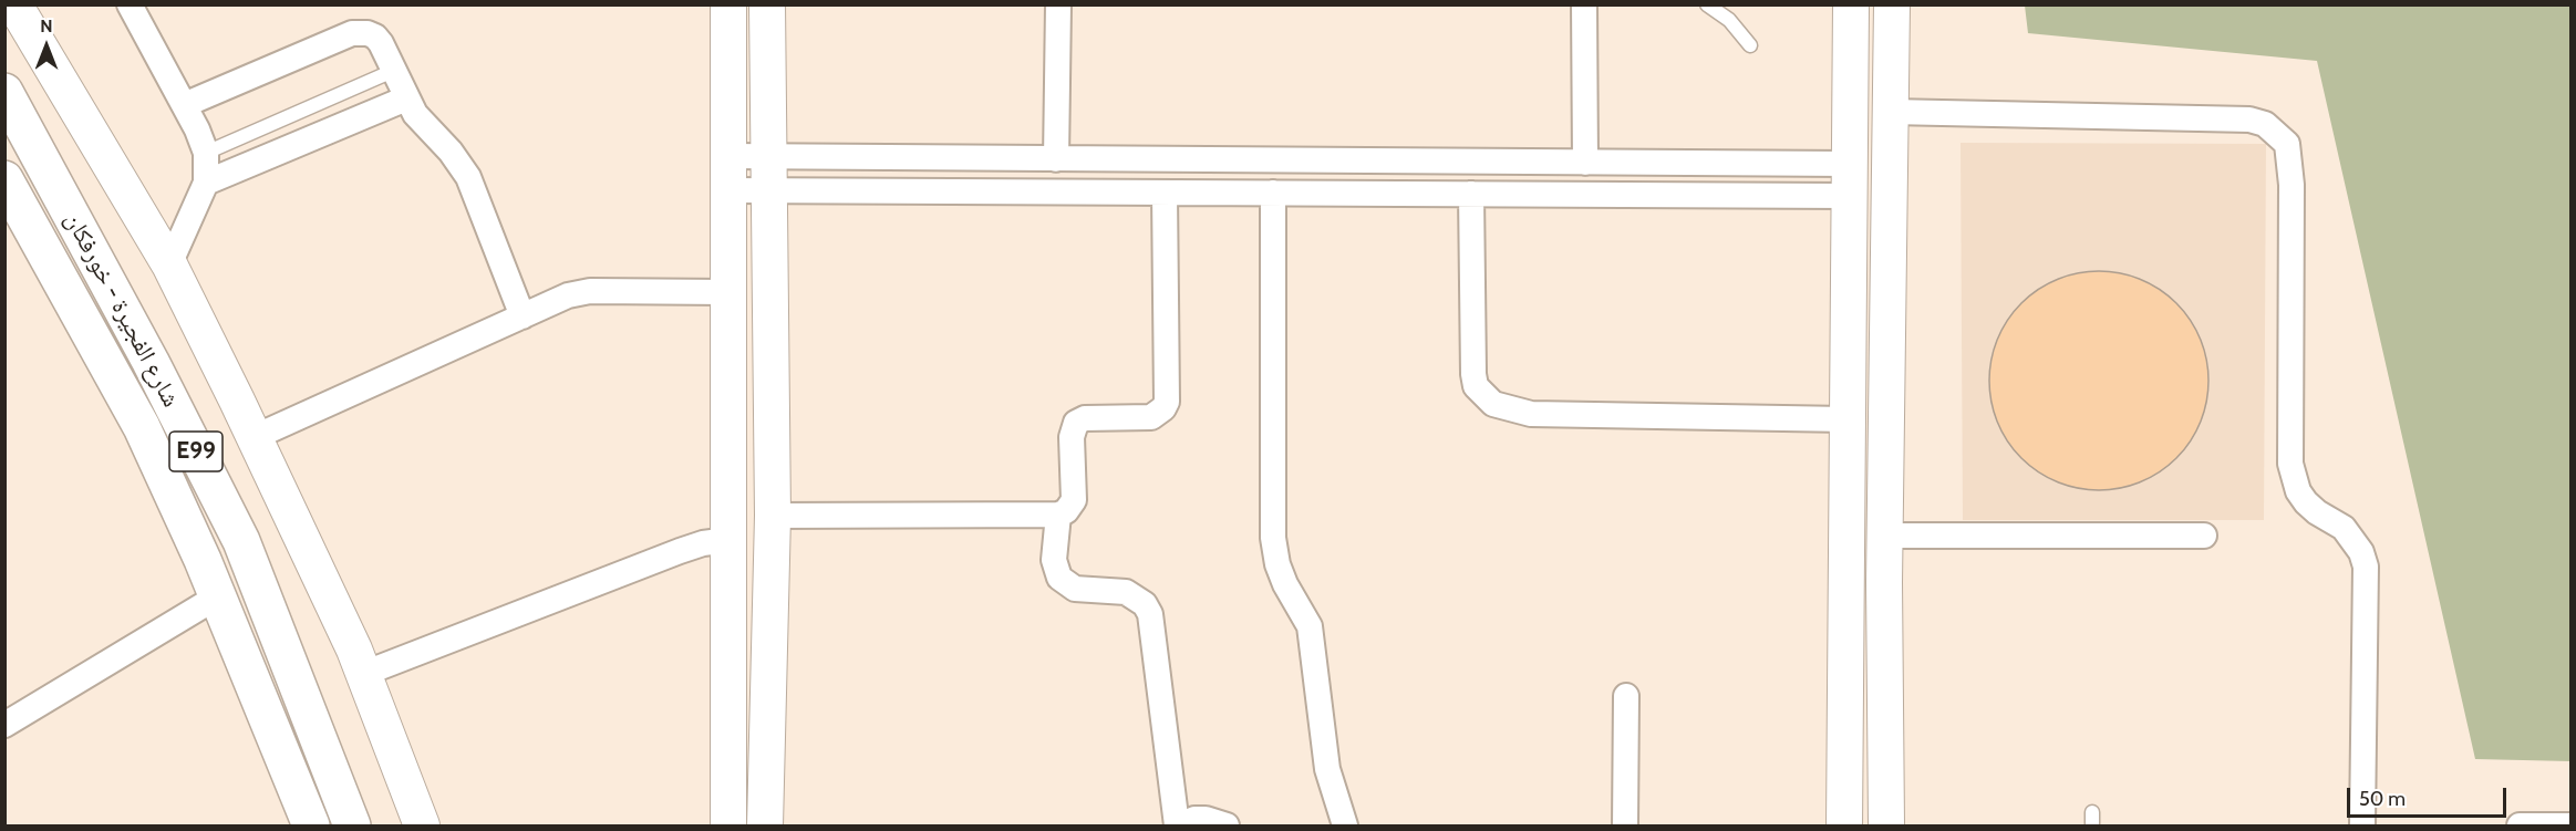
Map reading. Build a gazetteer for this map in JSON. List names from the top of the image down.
{
  "streets": {
    "highway": ["شارع الفجيرة - خورفكان", "E99"]
  },
  "scale_bar": "50 m",
  "north": "top"
}
